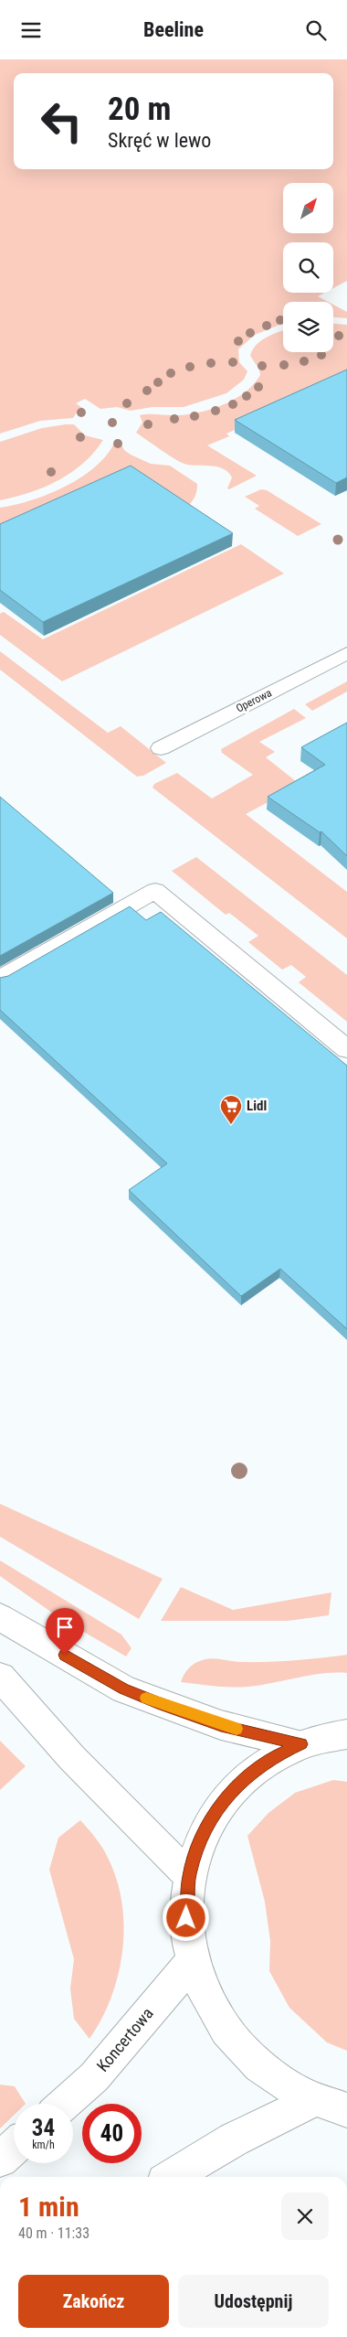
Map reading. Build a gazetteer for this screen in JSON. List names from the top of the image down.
{
  "streets": {
    "street": ["Operowa", "Koncertowa"]
  },
  "places": {
    "supermarket": ["Lidl"]
  },
  "north": "top right",
  "page": {
    "header": "Beeline",
    "turn": ["20 m", "Skręć w lewo"],
    "speed": "34 km/h",
    "limit": "40",
    "heading": ["1 min", "40 m · 11:33"],
    "buttons": ["Zakończ", "Udostępnij"]
  }
}
